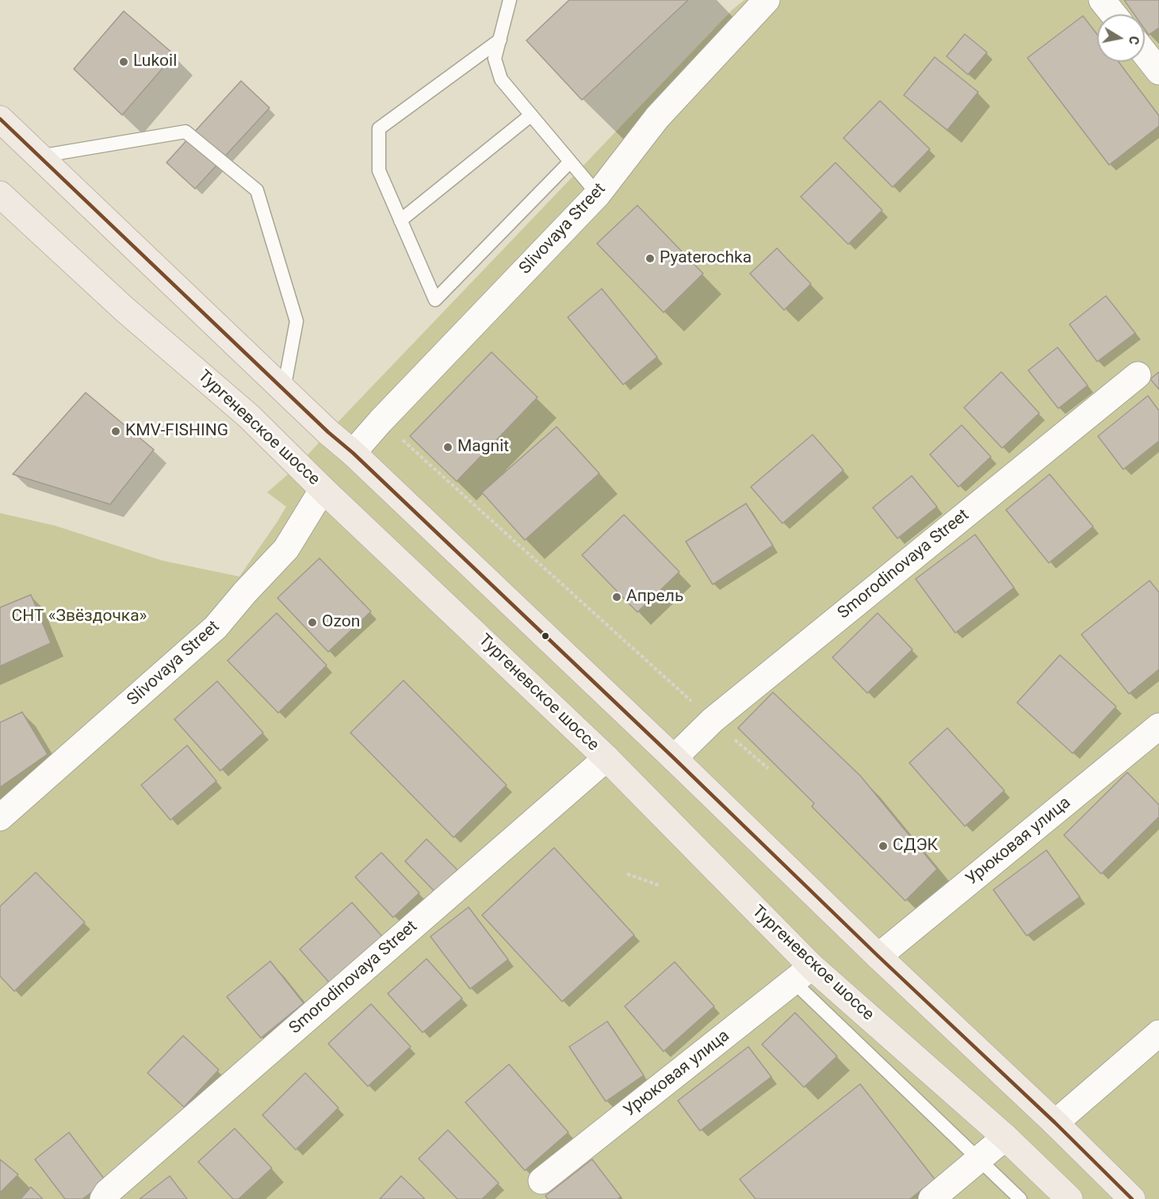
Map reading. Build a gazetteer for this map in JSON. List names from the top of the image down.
{
  "streets": {
    "highway": ["Тургеневское шоссе"],
    "street": ["Slivovaya Street", "Smorodinovaya Street", "Урюковая улица"]
  },
  "crossings": [
    ["Slivovaya Street", "Тургеневское шоссе"],
    ["Тургеневское шоссе", "Smorodinovaya Street"],
    ["Тургеневское шоссе", "Урюковая улица"]
  ],
  "parks": ["СНТ «Звёздочка»"],
  "places": [
    "Lukoil",
    "Pyaterochka",
    "KMV-FISHING",
    "Magnit",
    "Апрель",
    "Ozon",
    "СДЭК"
  ],
  "north": "right"
}
